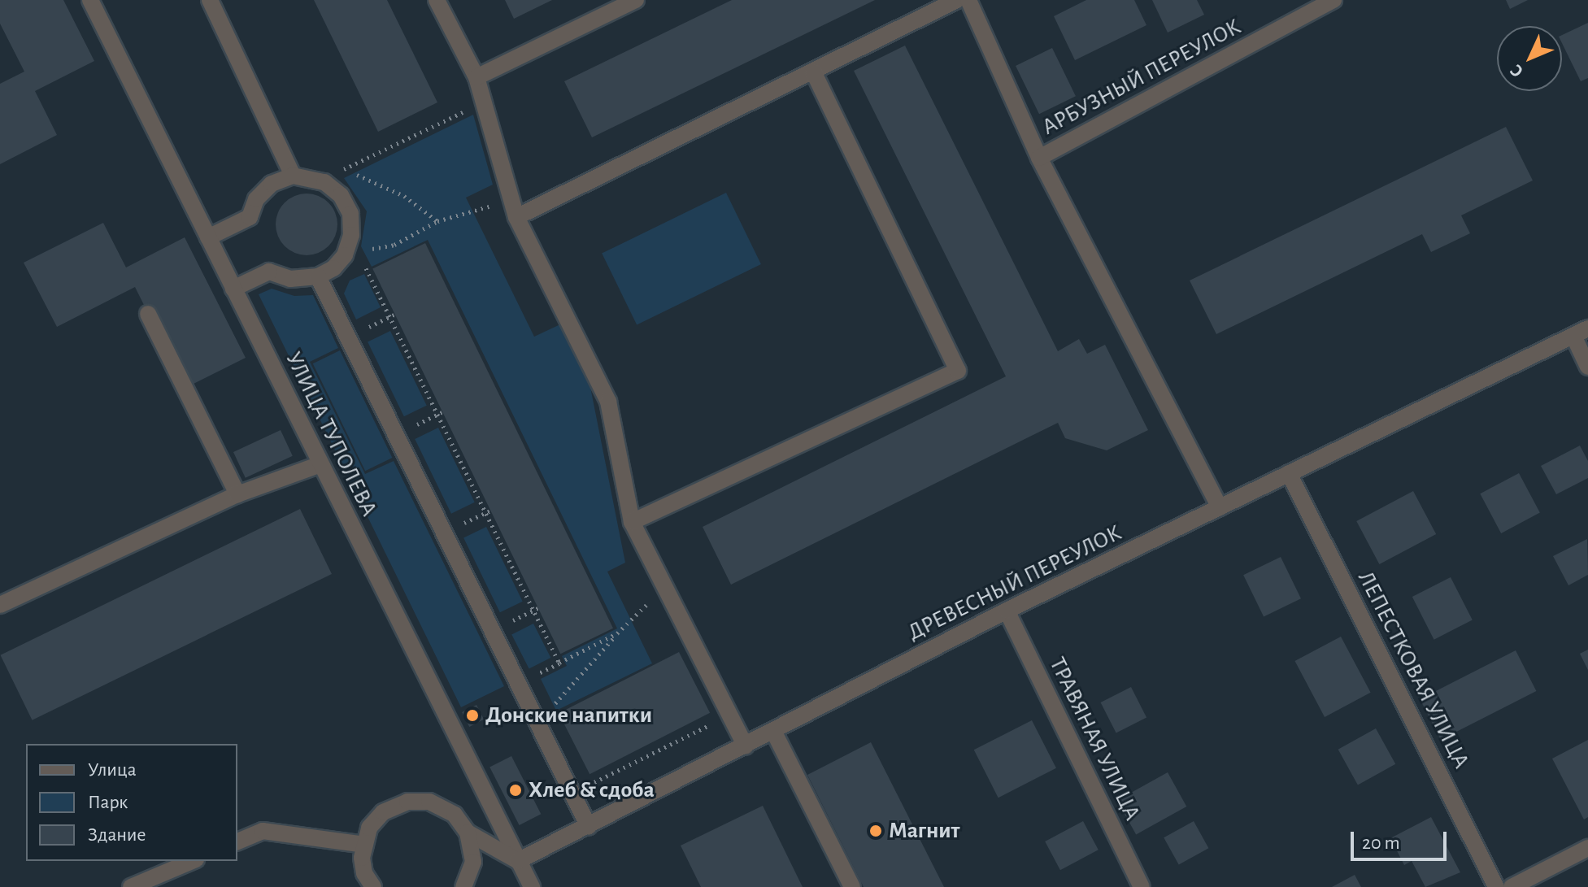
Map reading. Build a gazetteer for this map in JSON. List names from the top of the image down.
{
  "streets": {
    "street": [
      "АРБУЗНЫЙ ПЕРЕУЛОК",
      "УЛИЦА ТУПОЛЕВА",
      "ДРЕВЕСНЫЙ ПЕРЕУЛОК",
      "ЛЕПЕСТКОВАЯ УЛИЦА",
      "ТРАВЯНАЯ УЛИЦА"
    ]
  },
  "crossings": [
    ["УЛИЦА ТУПОЛЕВА", "ДРЕВЕСНЫЙ ПЕРЕУЛОК"],
    ["ДРЕВЕСНЫЙ ПЕРЕУЛОК", "ЛЕПЕСТКОВАЯ УЛИЦА"],
    ["ДРЕВЕСНЫЙ ПЕРЕУЛОК", "ТРАВЯНАЯ УЛИЦА"]
  ],
  "places": ["Донские напитки", "Хлеб & сдоба", "Магнит"],
  "legend": ["Улица", "Парк", "Здание"],
  "scale_bar": "20 m",
  "north": "bottom left"
}
